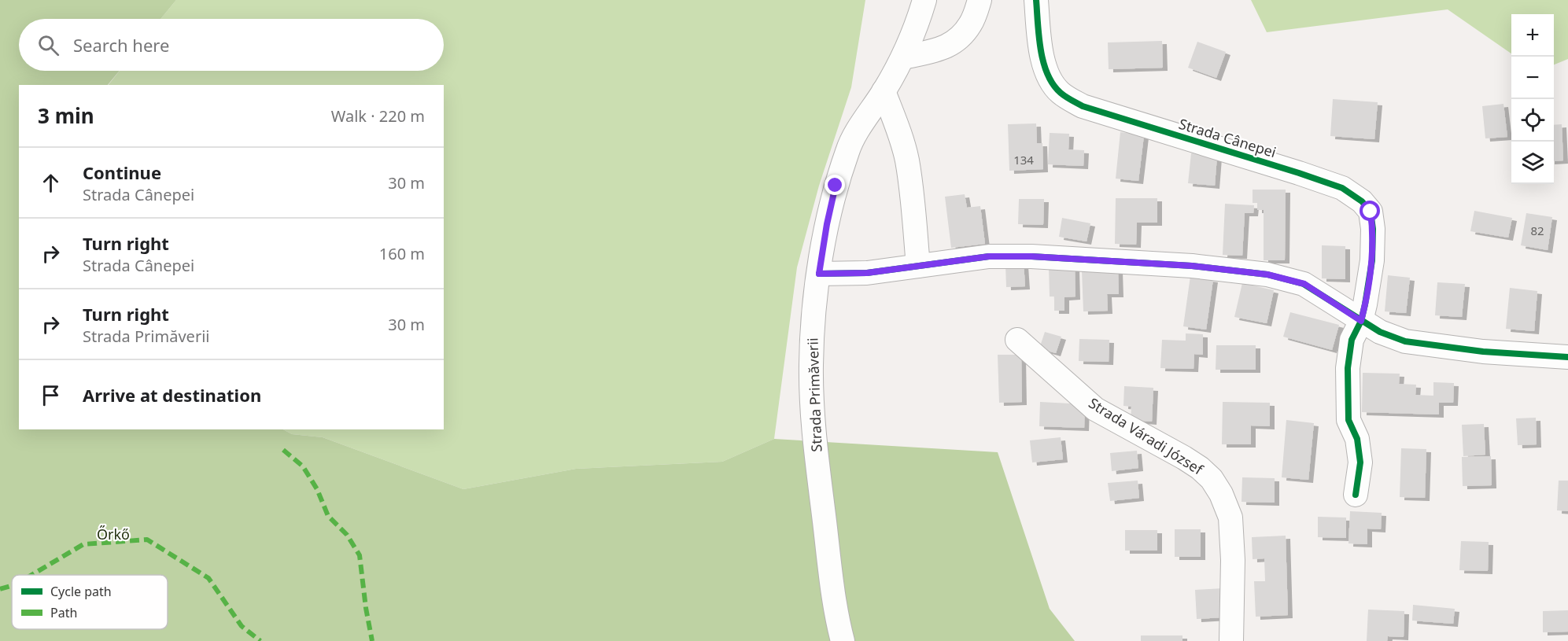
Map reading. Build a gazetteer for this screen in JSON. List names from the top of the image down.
{
  "streets": {
    "street": ["Strada Cânepei", "Strada Primăverii", "Strada Váradi József"]
  },
  "parks": ["Őrkő"],
  "house_numbers": ["134", "82"],
  "legend": ["Cycle path", "Path"],
  "page": {
    "map_buttons": ["+", "−"],
    "search": "Search here",
    "heading": ["3 min", "Walk · 220 m"],
    "list": [
      ["Continue", "Strada Cânepei", "30 m"],
      ["Turn right", "Strada Cânepei", "160 m"],
      ["Turn right", "Strada Primăverii", "30 m"],
      "Arrive at destination"
    ]
  }
}
